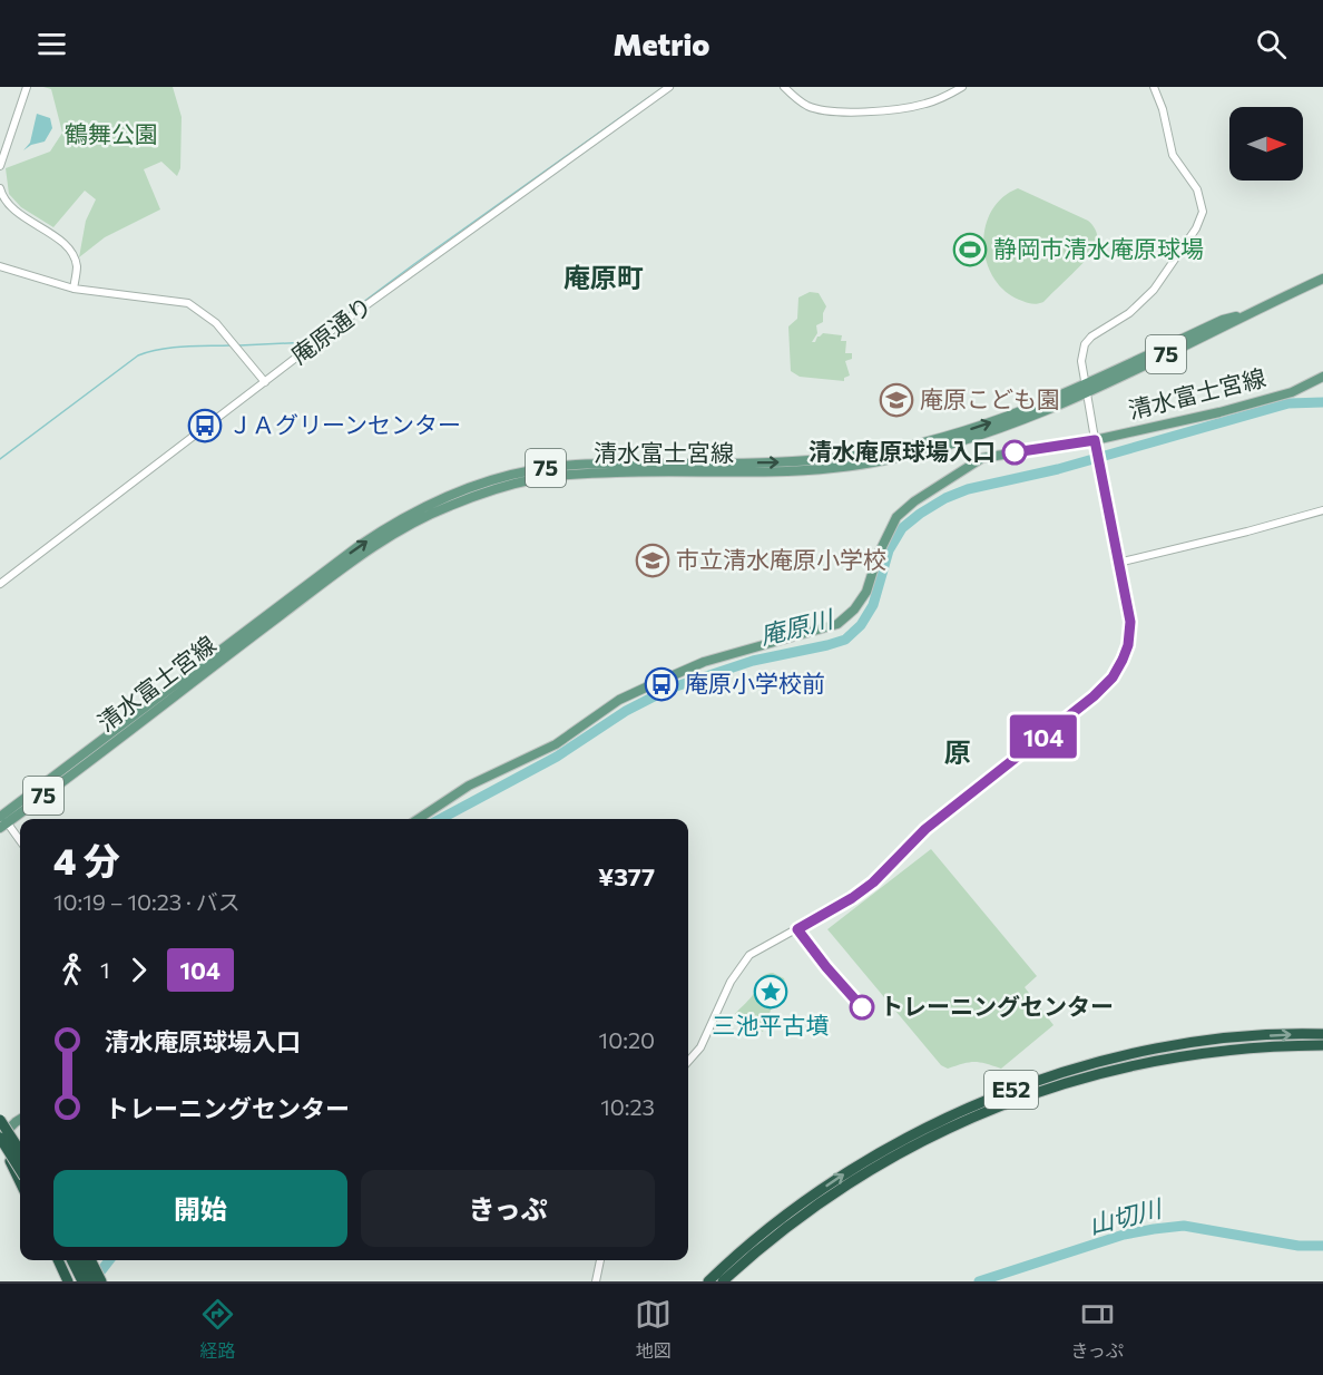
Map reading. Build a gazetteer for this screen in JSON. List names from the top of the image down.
{
  "streets": {
    "highway": ["E52"],
    "main road": ["75", "清水富士宮線"],
    "street": ["庵原通り"]
  },
  "districts": ["庵原町", "原"],
  "water": ["庵原川", "山切川"],
  "parks": ["鶴舞公園"],
  "places": {
    "sports": ["静岡市清水庵原球場"],
    "school or university": ["庵原こども園", "市立清水庵原小学校"],
    "bus stop": ["ＪＡグリーンセンター", "庵原小学校前"],
    "other": ["清水庵原球場入口", "トレーニングセンター"],
    "place": ["三池平古墳"]
  },
  "lines": ["bus line 104"],
  "north": "right",
  "page": {
    "header": "Metrio",
    "on_map": "104",
    "heading": ["4 分", "10:19 – 10:23 · バス", "¥377"],
    "legs": ["1", "104"],
    "list": [
      {
        "name": "清水庵原球場入口",
        "value": "10:20"
      },
      {
        "name": "トレーニングセンター",
        "value": "10:23"
      }
    ],
    "buttons": ["開始", "きっぷ"],
    "tabs": ["経路", "地図", "きっぷ"]
  }
}
